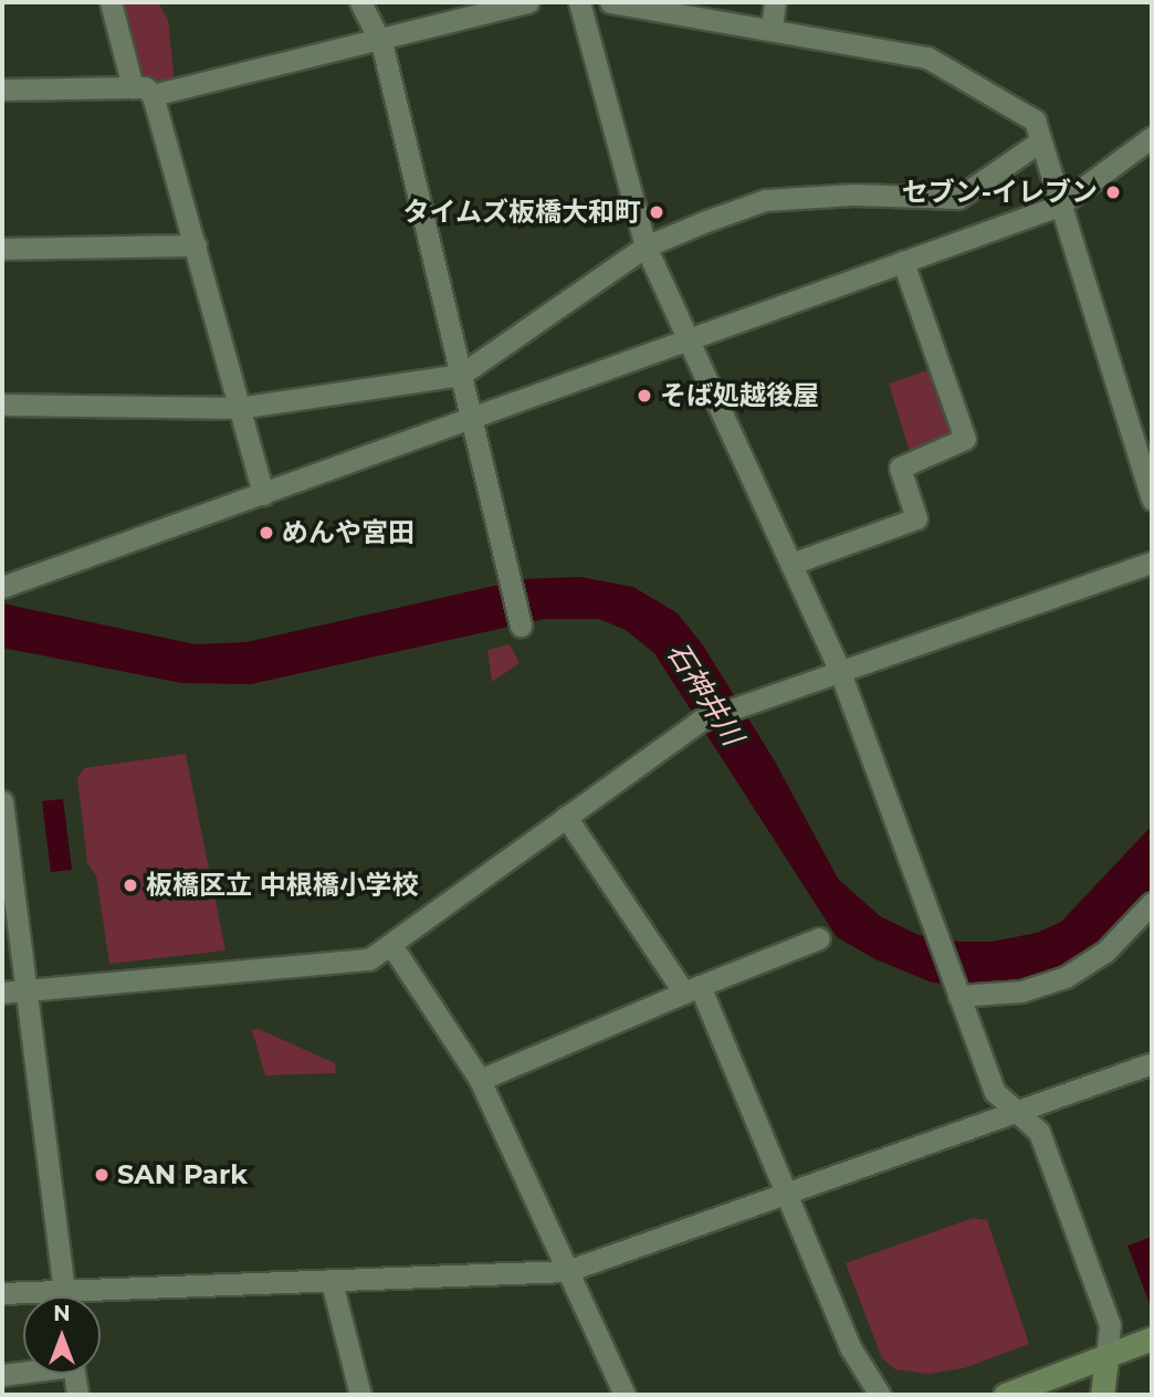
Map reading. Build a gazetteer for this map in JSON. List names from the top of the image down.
{
  "water": ["石神井川"],
  "places": [
    "セブン-イレブン",
    "タイムズ板橋大和町",
    "そば処越後屋",
    "めんや宮田",
    "板橋区立 中根橋小学校",
    "SAN Park"
  ],
  "north": "top"
}
